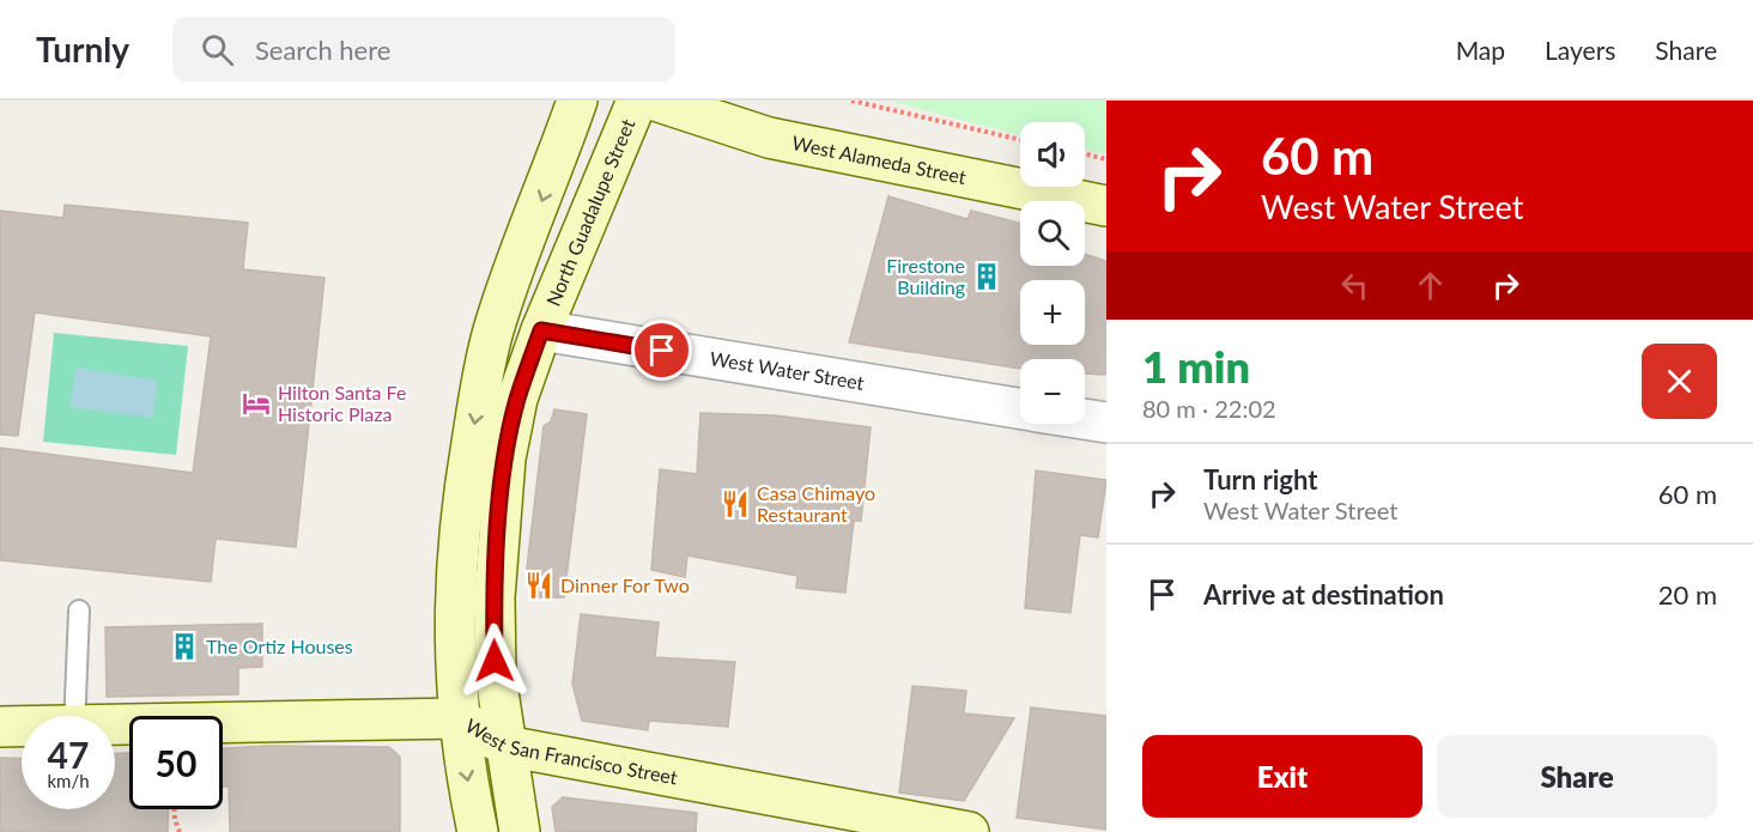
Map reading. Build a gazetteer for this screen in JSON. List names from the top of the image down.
{
  "streets": {
    "main road": ["West Alameda Street", "North Guadalupe Street", "West San Francisco Street"],
    "street": ["West Water Street"]
  },
  "crossings": [
    ["North Guadalupe Street", "West Water Street"],
    ["North Guadalupe Street", "West San Francisco Street"]
  ],
  "places": {
    "building": ["Firestone Building", "The Ortiz Houses"],
    "hotel": ["Hilton Santa Fe Historic Plaza"],
    "restaurant": ["Casa Chimayo Restaurant", "Dinner For Two"]
  },
  "page": {
    "header": "Turnly",
    "search": "Search here",
    "nav": ["Map", "Layers", "Share"],
    "turn": ["60 m", "West Water Street"],
    "map_buttons": ["+", "−"],
    "heading": ["1 min", "80 m · 22:02"],
    "list": [
      {
        "name": "Turn right",
        "note": "West Water Street",
        "value": "60 m"
      },
      {
        "name": "Arrive at destination",
        "value": "20 m"
      }
    ],
    "speed": "47 km/h",
    "limit": "50",
    "buttons": ["Exit", "Share"]
  }
}
